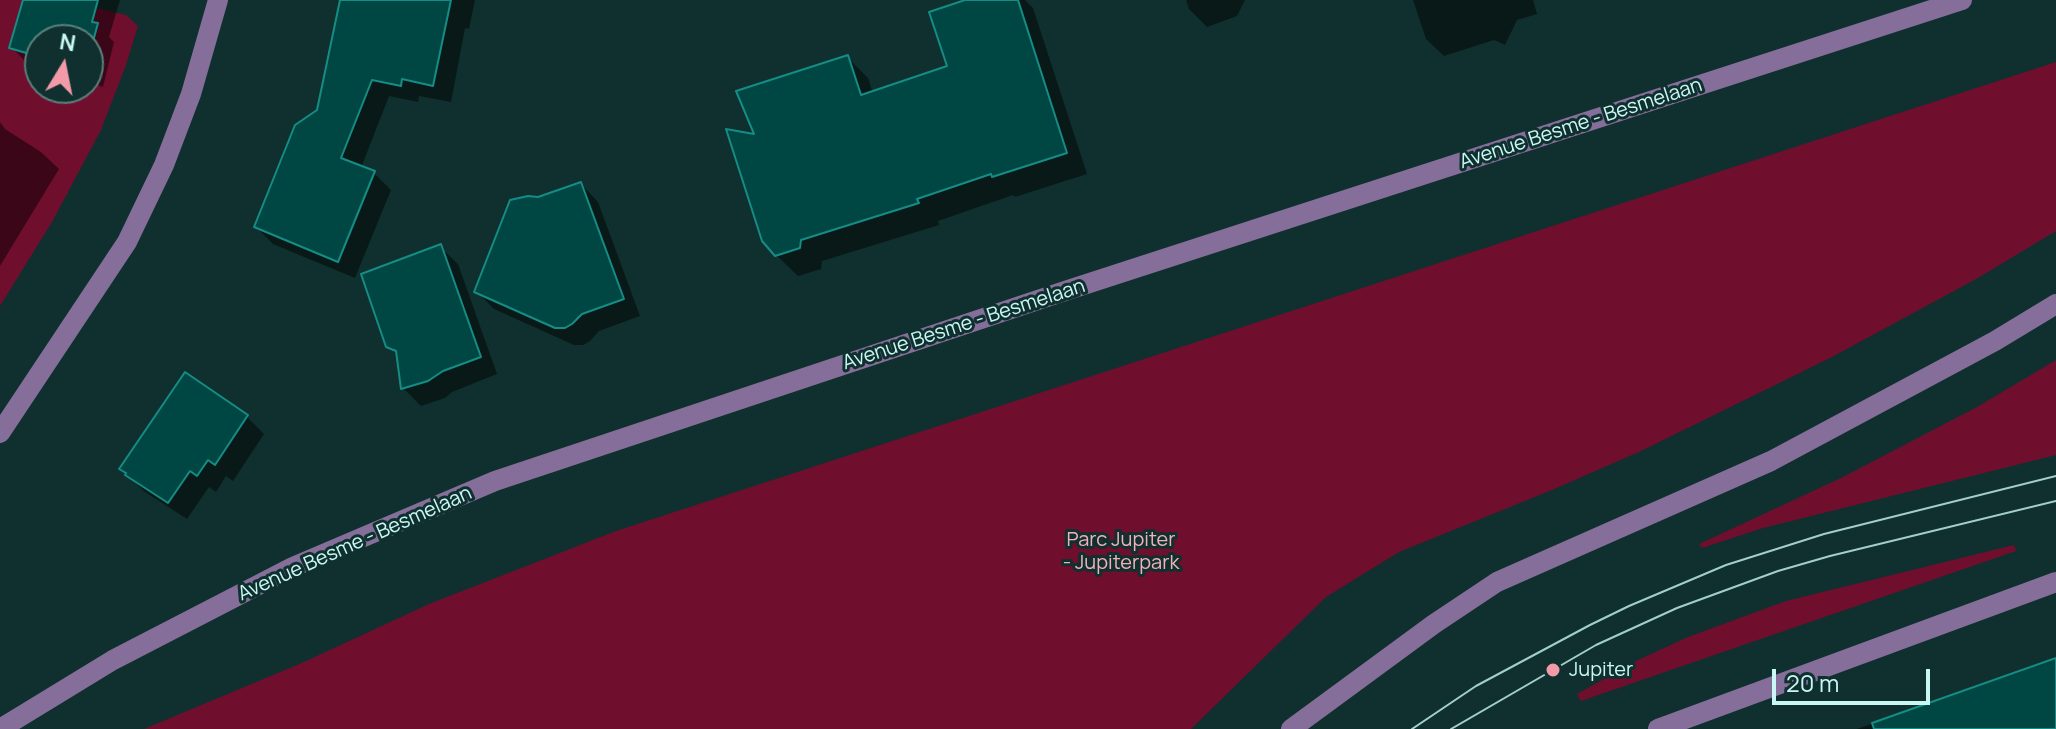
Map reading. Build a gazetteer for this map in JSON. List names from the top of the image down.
{
  "streets": {
    "street": ["Avenue Besme - Besmelaan"]
  },
  "parks": ["Parc Jupiter - Jupiterpark"],
  "places": ["Jupiter"],
  "scale_bar": "20 m",
  "north": "top"
}
